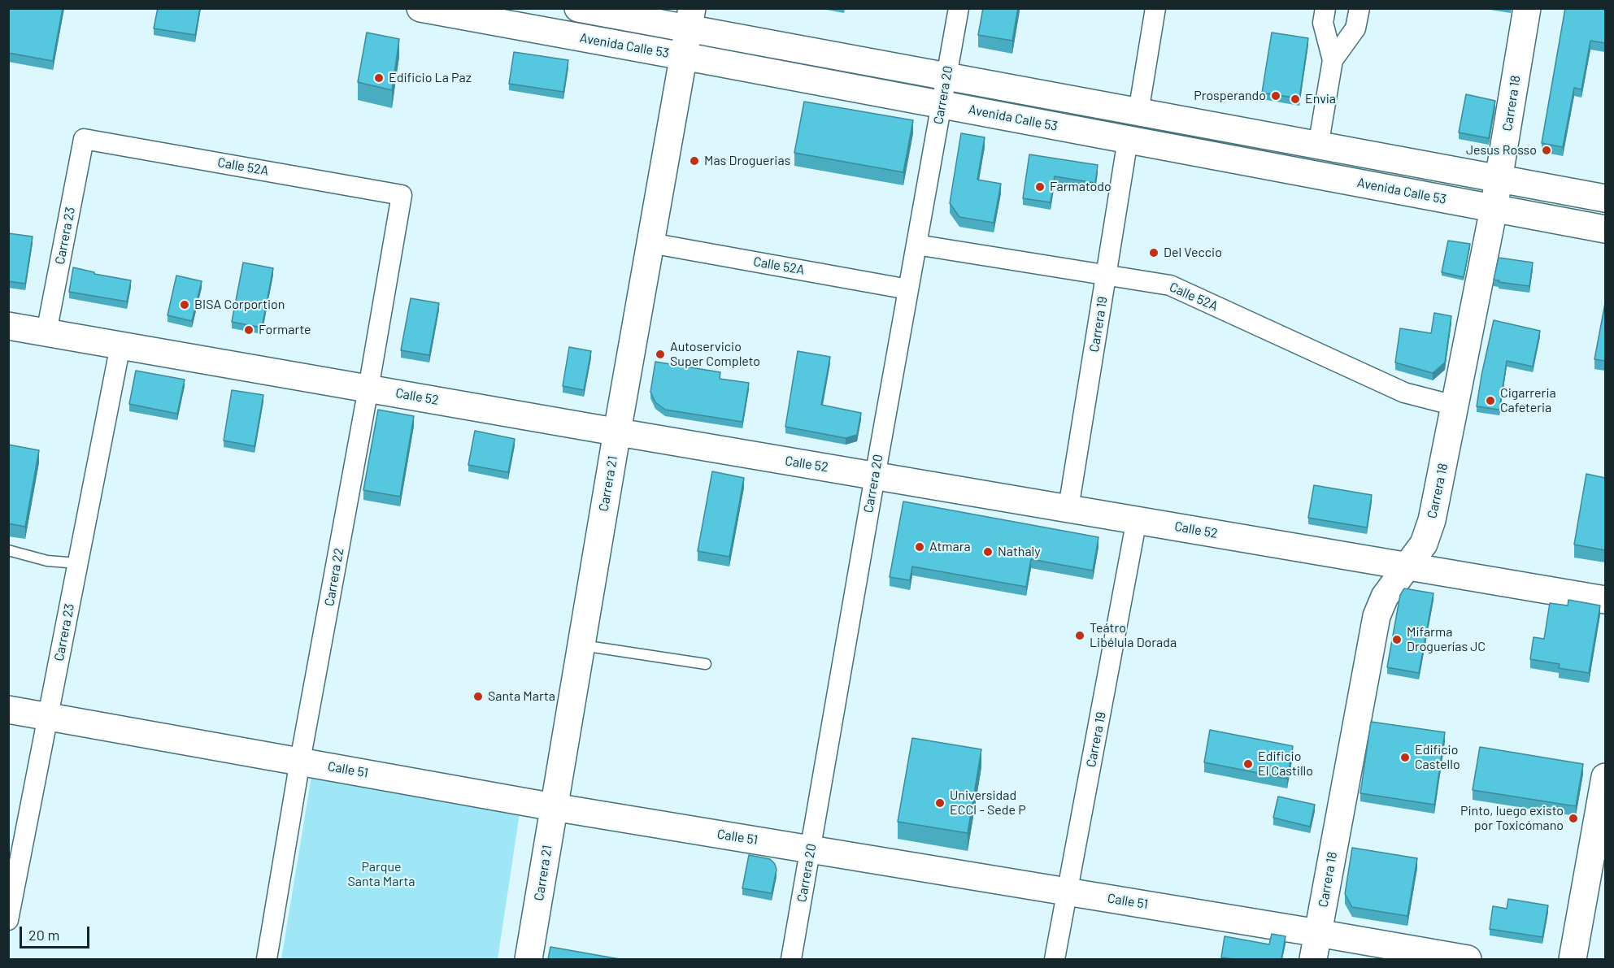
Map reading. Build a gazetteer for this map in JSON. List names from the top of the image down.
{
  "streets": {
    "street": [
      "Avenida Calle 53",
      "Carrera 20",
      "Carrera 18",
      "Calle 52A",
      "Carrera 23",
      "Carrera 19",
      "Calle 52",
      "Carrera 21",
      "Carrera 22",
      "Calle 51"
    ]
  },
  "crossings": [
    ["Avenida Calle 53", "Carrera 20"],
    ["Avenida Calle 53", "Carrera 18"],
    ["Avenida Calle 53", "Carrera 19"],
    ["Avenida Calle 53", "Carrera 21"],
    ["Carrera 20", "Calle 52A"],
    ["Carrera 20", "Calle 52"],
    ["Carrera 20", "Calle 51"],
    ["Carrera 18", "Calle 52A"],
    ["Carrera 18", "Calle 52"],
    ["Carrera 18", "Calle 51"],
    ["Calle 52A", "Carrera 23"],
    ["Calle 52A", "Carrera 19"],
    ["Calle 52A", "Carrera 21"],
    ["Calle 52A", "Carrera 22"],
    ["Carrera 23", "Calle 52"],
    ["Carrera 23", "Calle 51"],
    ["Carrera 19", "Calle 52"],
    ["Carrera 19", "Calle 51"],
    ["Calle 52", "Carrera 21"],
    ["Calle 52", "Carrera 22"],
    ["Carrera 21", "Calle 51"],
    ["Carrera 22", "Calle 51"]
  ],
  "parks": ["Parque Santa Marta"],
  "places": [
    "Edificio La Paz",
    "Prosperando",
    "Envia",
    "Jesus Rosso",
    "Mas Droguerias",
    "Farmatodo",
    "Del Veccio",
    "BISA Corportion",
    "Formarte",
    "Autoservicio Super Completo",
    "Cigarreria Cafeteria",
    "Atmara",
    "Nathaly",
    "Teátro Libélula Dorada",
    "Mifarma Droguerías JC",
    "Santa Marta",
    "Edificio Castello",
    "Edificio El Castillo",
    "Universidad ECCI - Sede P",
    "Pinto, luego existo por Toxicómano"
  ],
  "scale_bar": "20 m"
}
